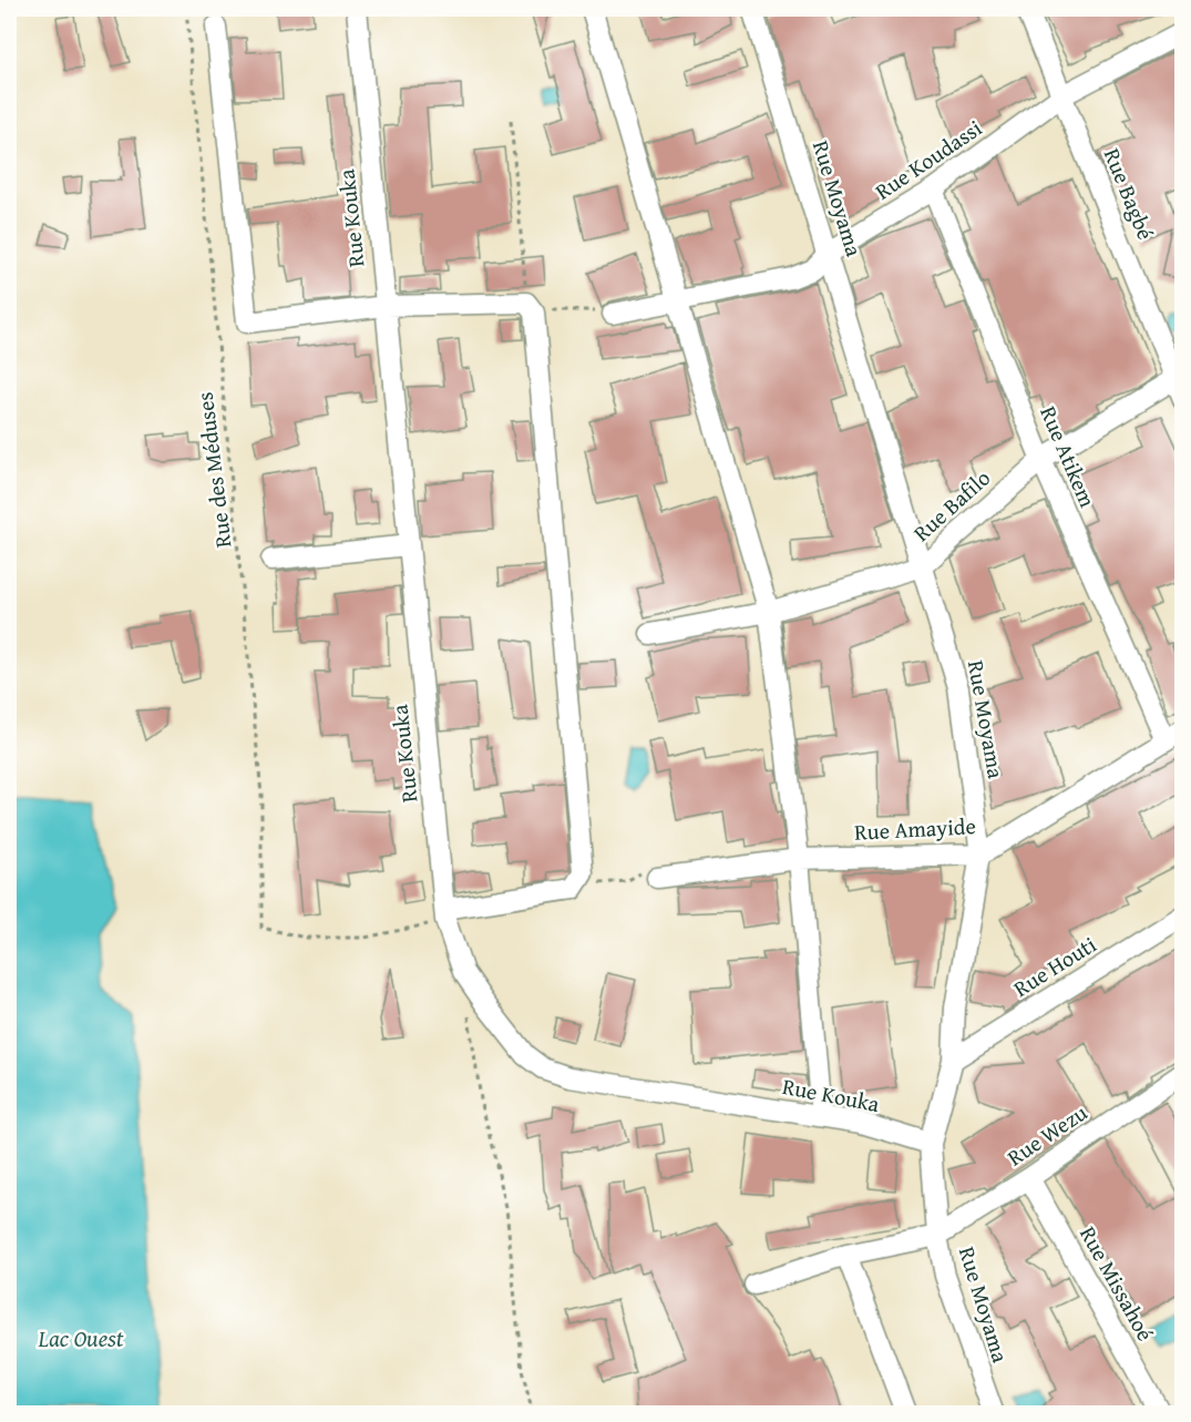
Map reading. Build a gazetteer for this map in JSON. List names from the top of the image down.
{
  "streets": {
    "street": [
      "Rue Koudassi",
      "Rue Bagbé",
      "Rue Moyama",
      "Rue Kouka",
      "Rue Atikem",
      "Rue Bafilo",
      "Rue Amayide",
      "Rue Houti",
      "Rue Wezu",
      "Rue Missahoé"
    ],
    "path": ["Rue des Méduses"]
  },
  "crossings": [
    ["Rue Koudassi", "Rue Bagbé"],
    ["Rue Koudassi", "Rue Moyama"],
    ["Rue Koudassi", "Rue Atikem"],
    ["Rue Bagbé", "Rue Bafilo"],
    ["Rue Moyama", "Rue Kouka"],
    ["Rue Moyama", "Rue Bafilo"],
    ["Rue Moyama", "Rue Amayide"],
    ["Rue Moyama", "Rue Houti"],
    ["Rue Moyama", "Rue Wezu"],
    ["Rue Kouka", "Rue des Méduses"],
    ["Rue Atikem", "Rue Bafilo"],
    ["Rue Atikem", "Rue Amayide"],
    ["Rue Wezu", "Rue Missahoé"]
  ],
  "water": ["Lac Ouest"]
}
